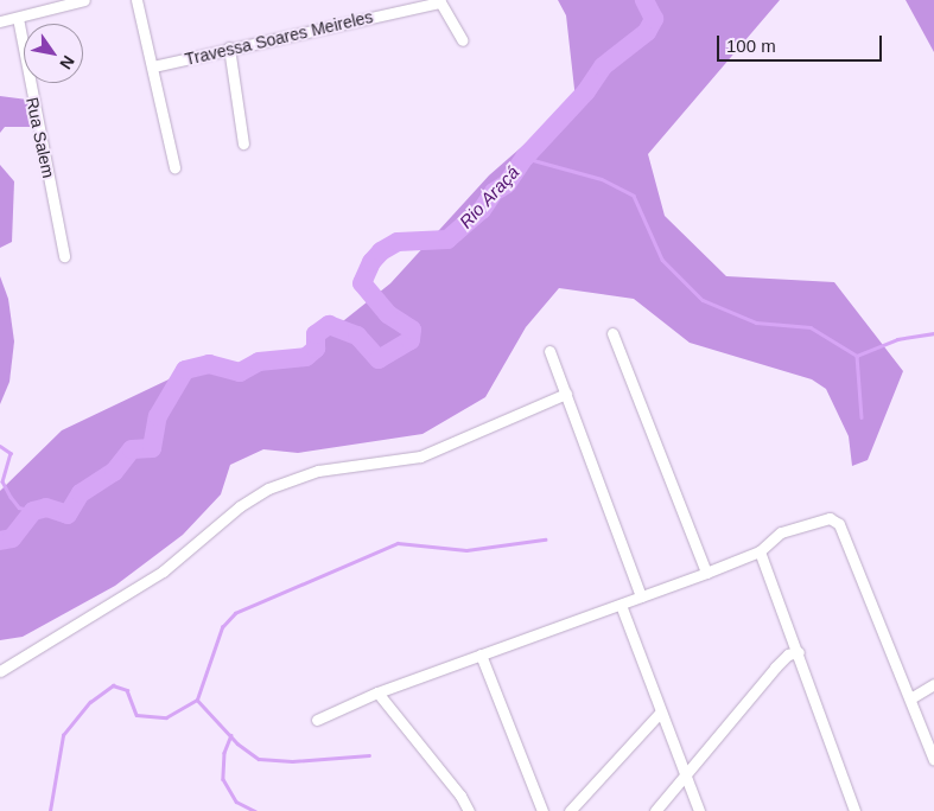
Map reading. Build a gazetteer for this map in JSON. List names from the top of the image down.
{
  "streets": {
    "street": ["Travessa Soares Meireles", "Rua Salem"]
  },
  "water": ["Rio Araçá"],
  "scale_bar": "100 m",
  "north": "bottom right"
}
